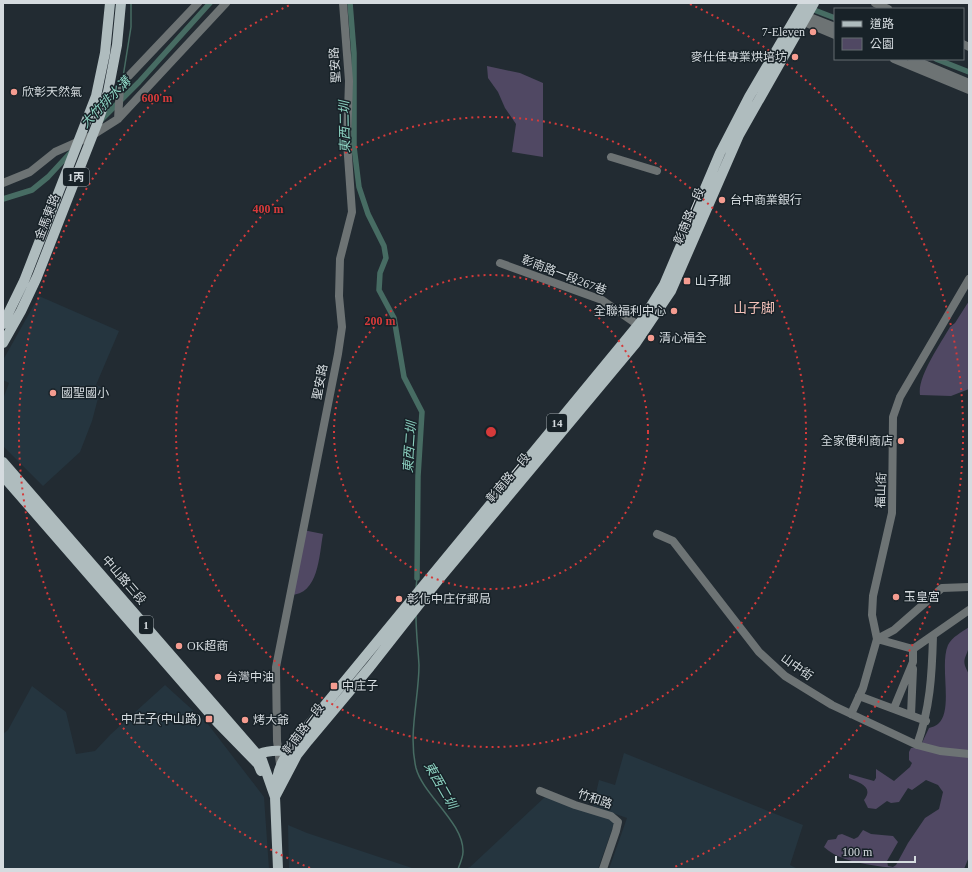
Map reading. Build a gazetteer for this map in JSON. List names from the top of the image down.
{
  "streets": {
    "main road": [
      "1丙",
      "彰南路一段",
      "金馬東路",
      "14",
      "中山路三段",
      "1"
    ],
    "street": [
      "聖安路",
      "彰南路一段267巷",
      "福山街",
      "山中街",
      "竹和路"
    ]
  },
  "crossings": [
    ["聖安路", "彰南路一段"],
    ["彰南路一段", "彰南路一段267巷"],
    ["彰南路一段", "14"],
    ["彰南路一段", "中山路三段"],
    ["福山街", "山中街"]
  ],
  "districts": ["山子脚"],
  "water": ["大竹排水溝", "東西二圳"],
  "places": {
    "other": [
      "7-Eleven",
      "麥仕佳專業烘培坊",
      "欣彰天然氣",
      "台中商業銀行",
      "全聯福利中心",
      "清心福全",
      "國聖國小",
      "全家便利商店",
      "玉皇宮",
      "彰化中庄仔郵局",
      "OK超商",
      "台灣中油",
      "烤大爺"
    ],
    "transit": ["山子脚", "中庄子", "中庄子(中山路)"]
  },
  "legend": ["道路", "公園"],
  "scale_bar": "100 m",
  "rings": ["600 m", "400 m", "200 m"]
}
